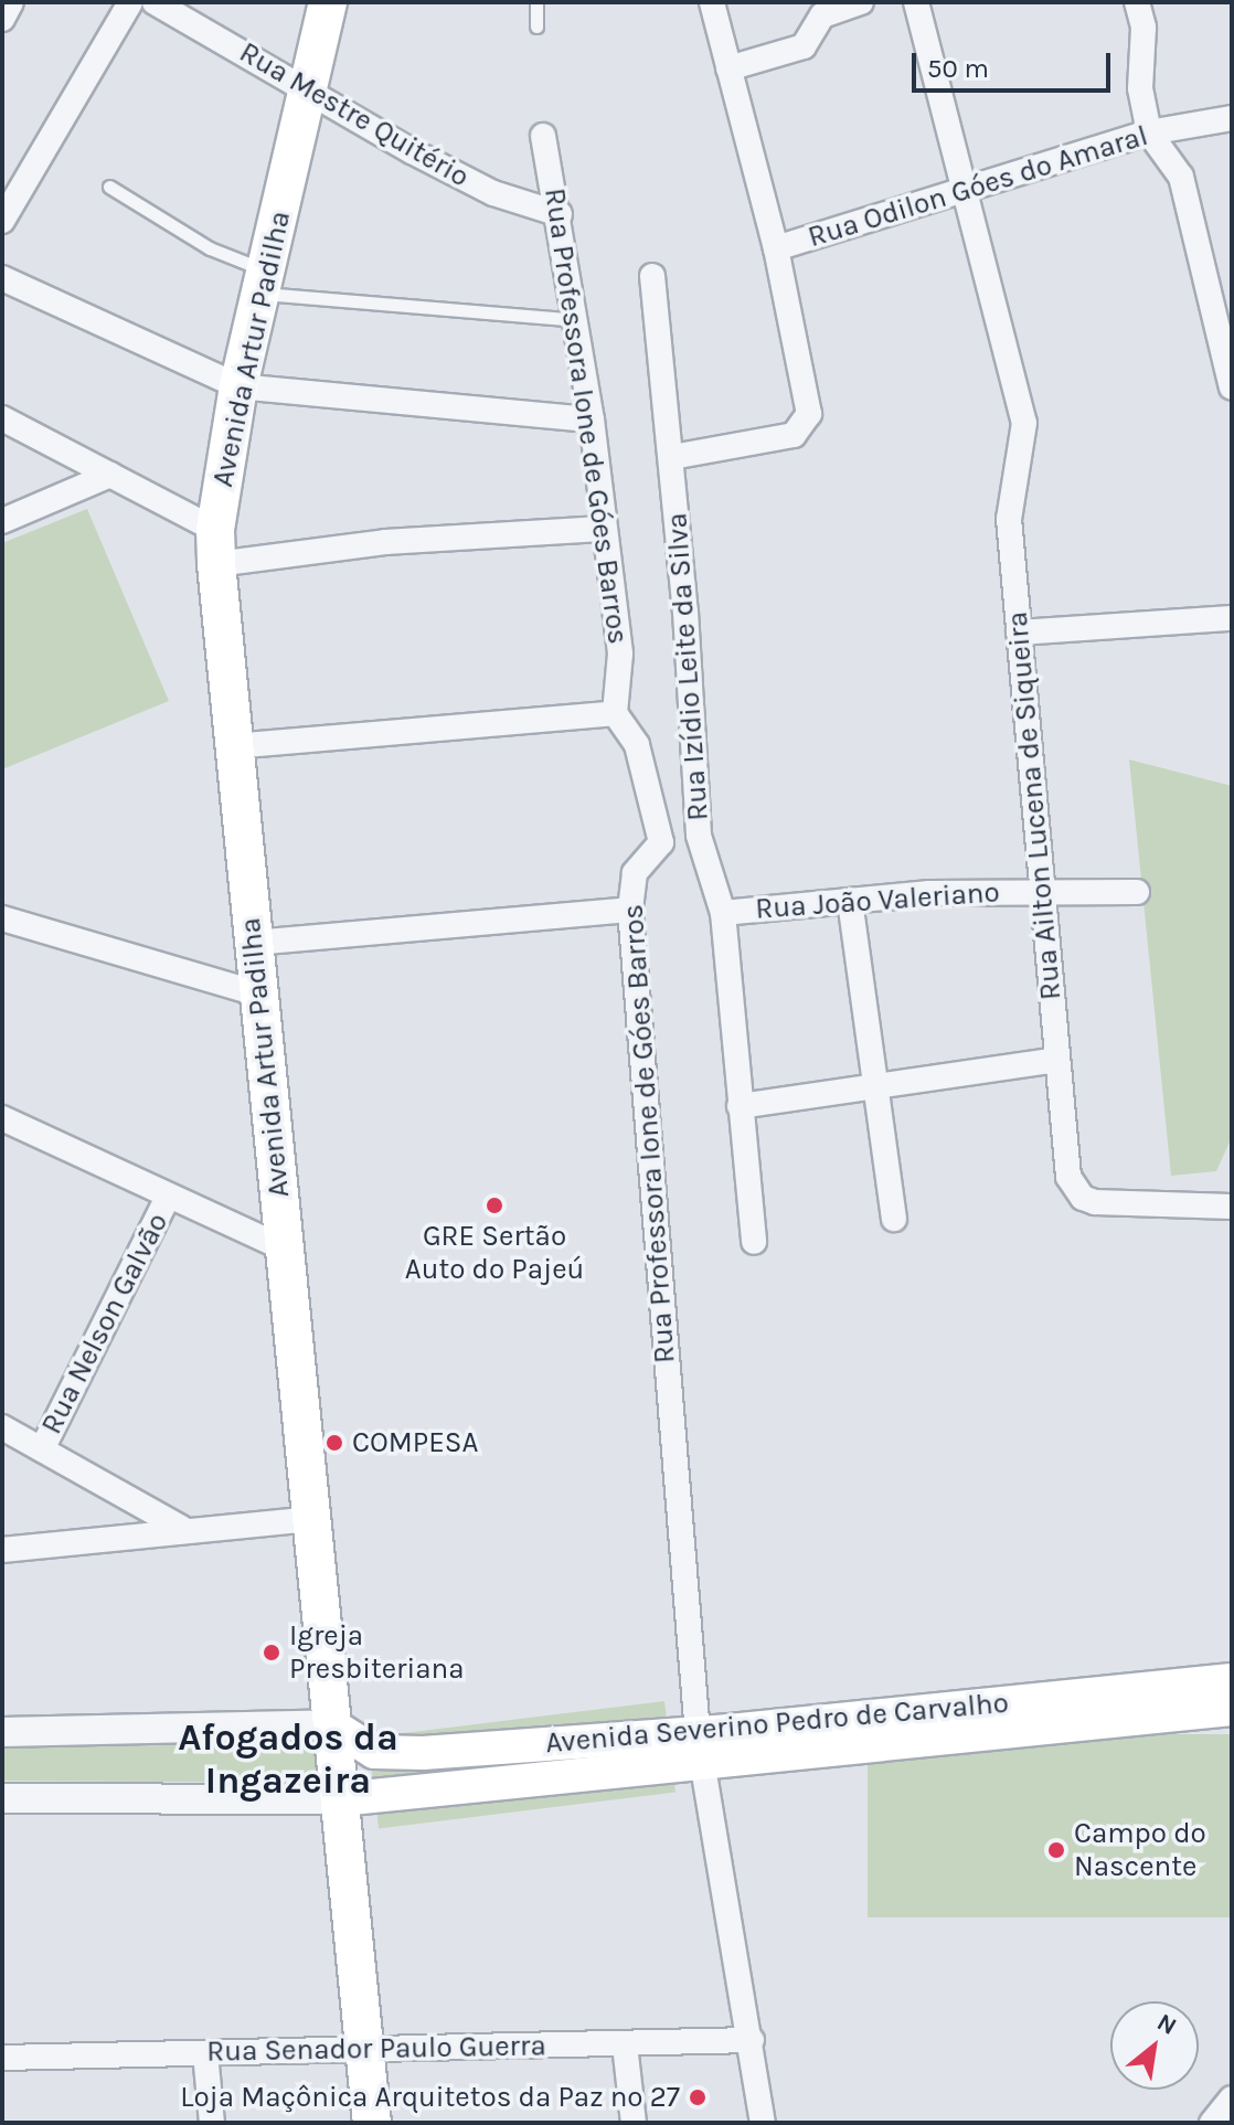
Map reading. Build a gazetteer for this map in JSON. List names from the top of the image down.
{
  "streets": {
    "main road": ["Avenida Artur Padilha", "Avenida Severino Pedro de Carvalho"],
    "street": [
      "Rua Mestre Quitério",
      "Rua Odilon Góes do Amaral",
      "Rua Professora Ione de Góes Barros",
      "Rua Izídio Leite da Silva",
      "Rua Ailton Lucena de Siqueira",
      "Rua João Valeriano",
      "Rua Nelson Galvão",
      "Rua Senador Paulo Guerra"
    ]
  },
  "crossings": [
    ["Rua Mestre Quitério", "Avenida Artur Padilha"],
    ["Rua Mestre Quitério", "Rua Professora Ione de Góes Barros"],
    ["Rua Odilon Góes do Amaral", "Rua Ailton Lucena de Siqueira"],
    ["Avenida Artur Padilha", "Avenida Severino Pedro de Carvalho"],
    ["Avenida Artur Padilha", "Rua Senador Paulo Guerra"],
    ["Rua Professora Ione de Góes Barros", "Avenida Severino Pedro de Carvalho"],
    ["Rua Professora Ione de Góes Barros", "Rua Senador Paulo Guerra"],
    ["Rua Izídio Leite da Silva", "Rua João Valeriano"],
    ["Rua Ailton Lucena de Siqueira", "Rua João Valeriano"]
  ],
  "districts": ["Afogados da Ingazeira"],
  "places": [
    "GRE Sertão Auto do Pajeú",
    "COMPESA",
    "Igreja Presbiteriana",
    "Campo do Nascente",
    "Loja Maçônica Arquitetos da Paz nº 27"
  ],
  "scale_bar": "50 m",
  "north": "top right"
}
